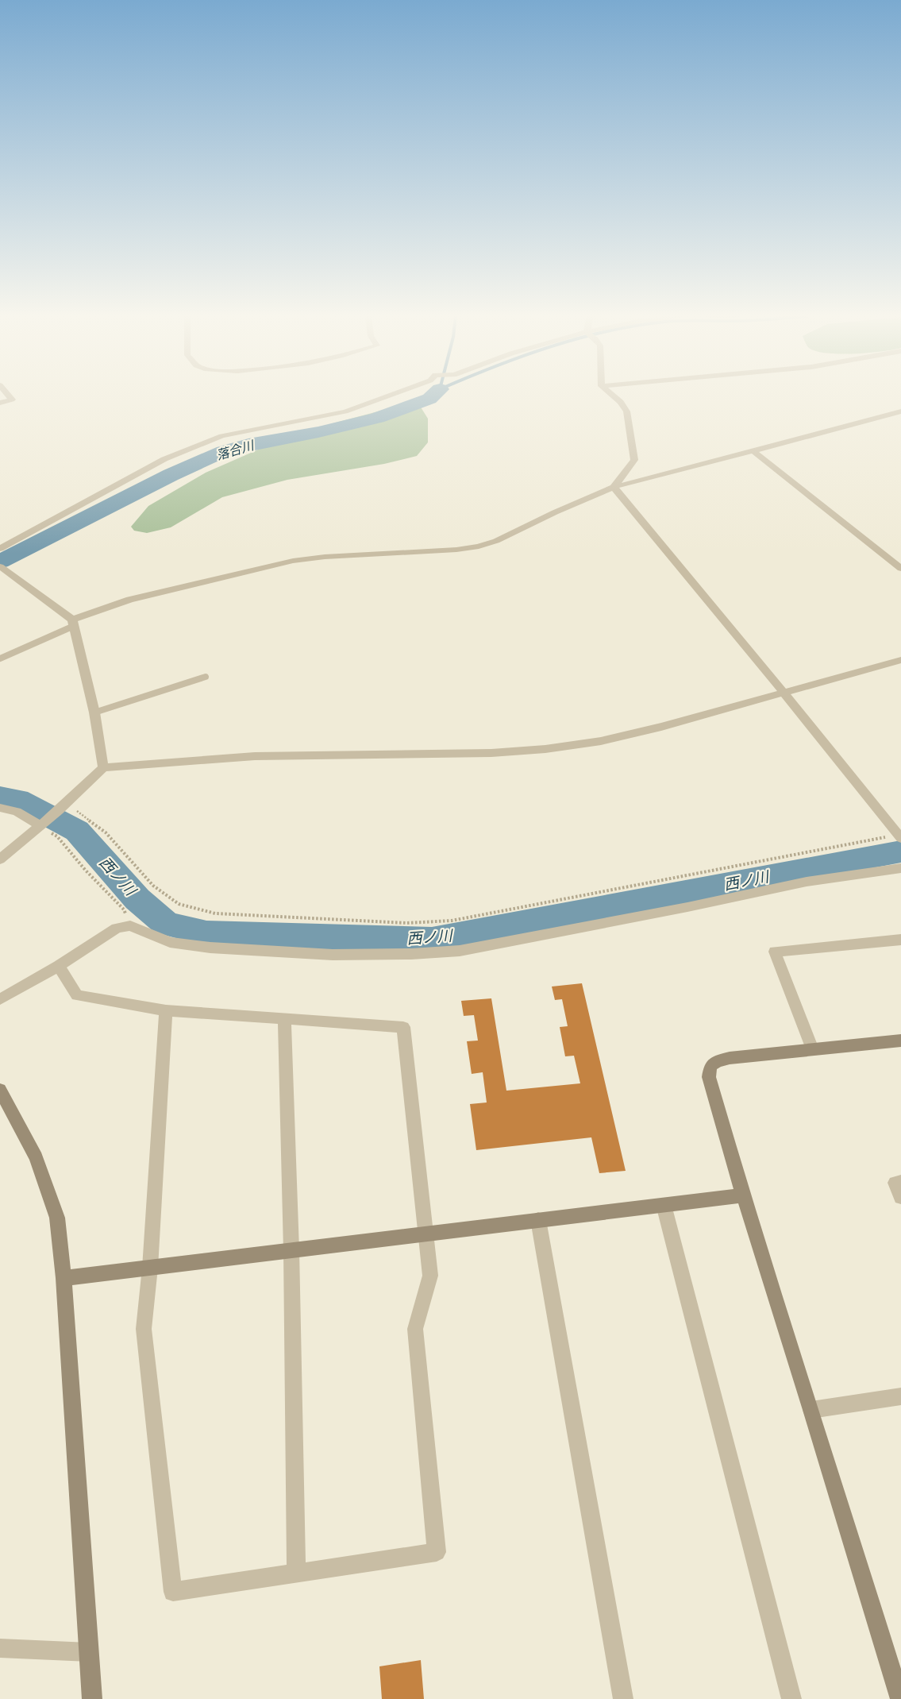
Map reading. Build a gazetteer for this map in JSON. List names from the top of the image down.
{
  "water": ["落合川", "西ノ川"]
}
